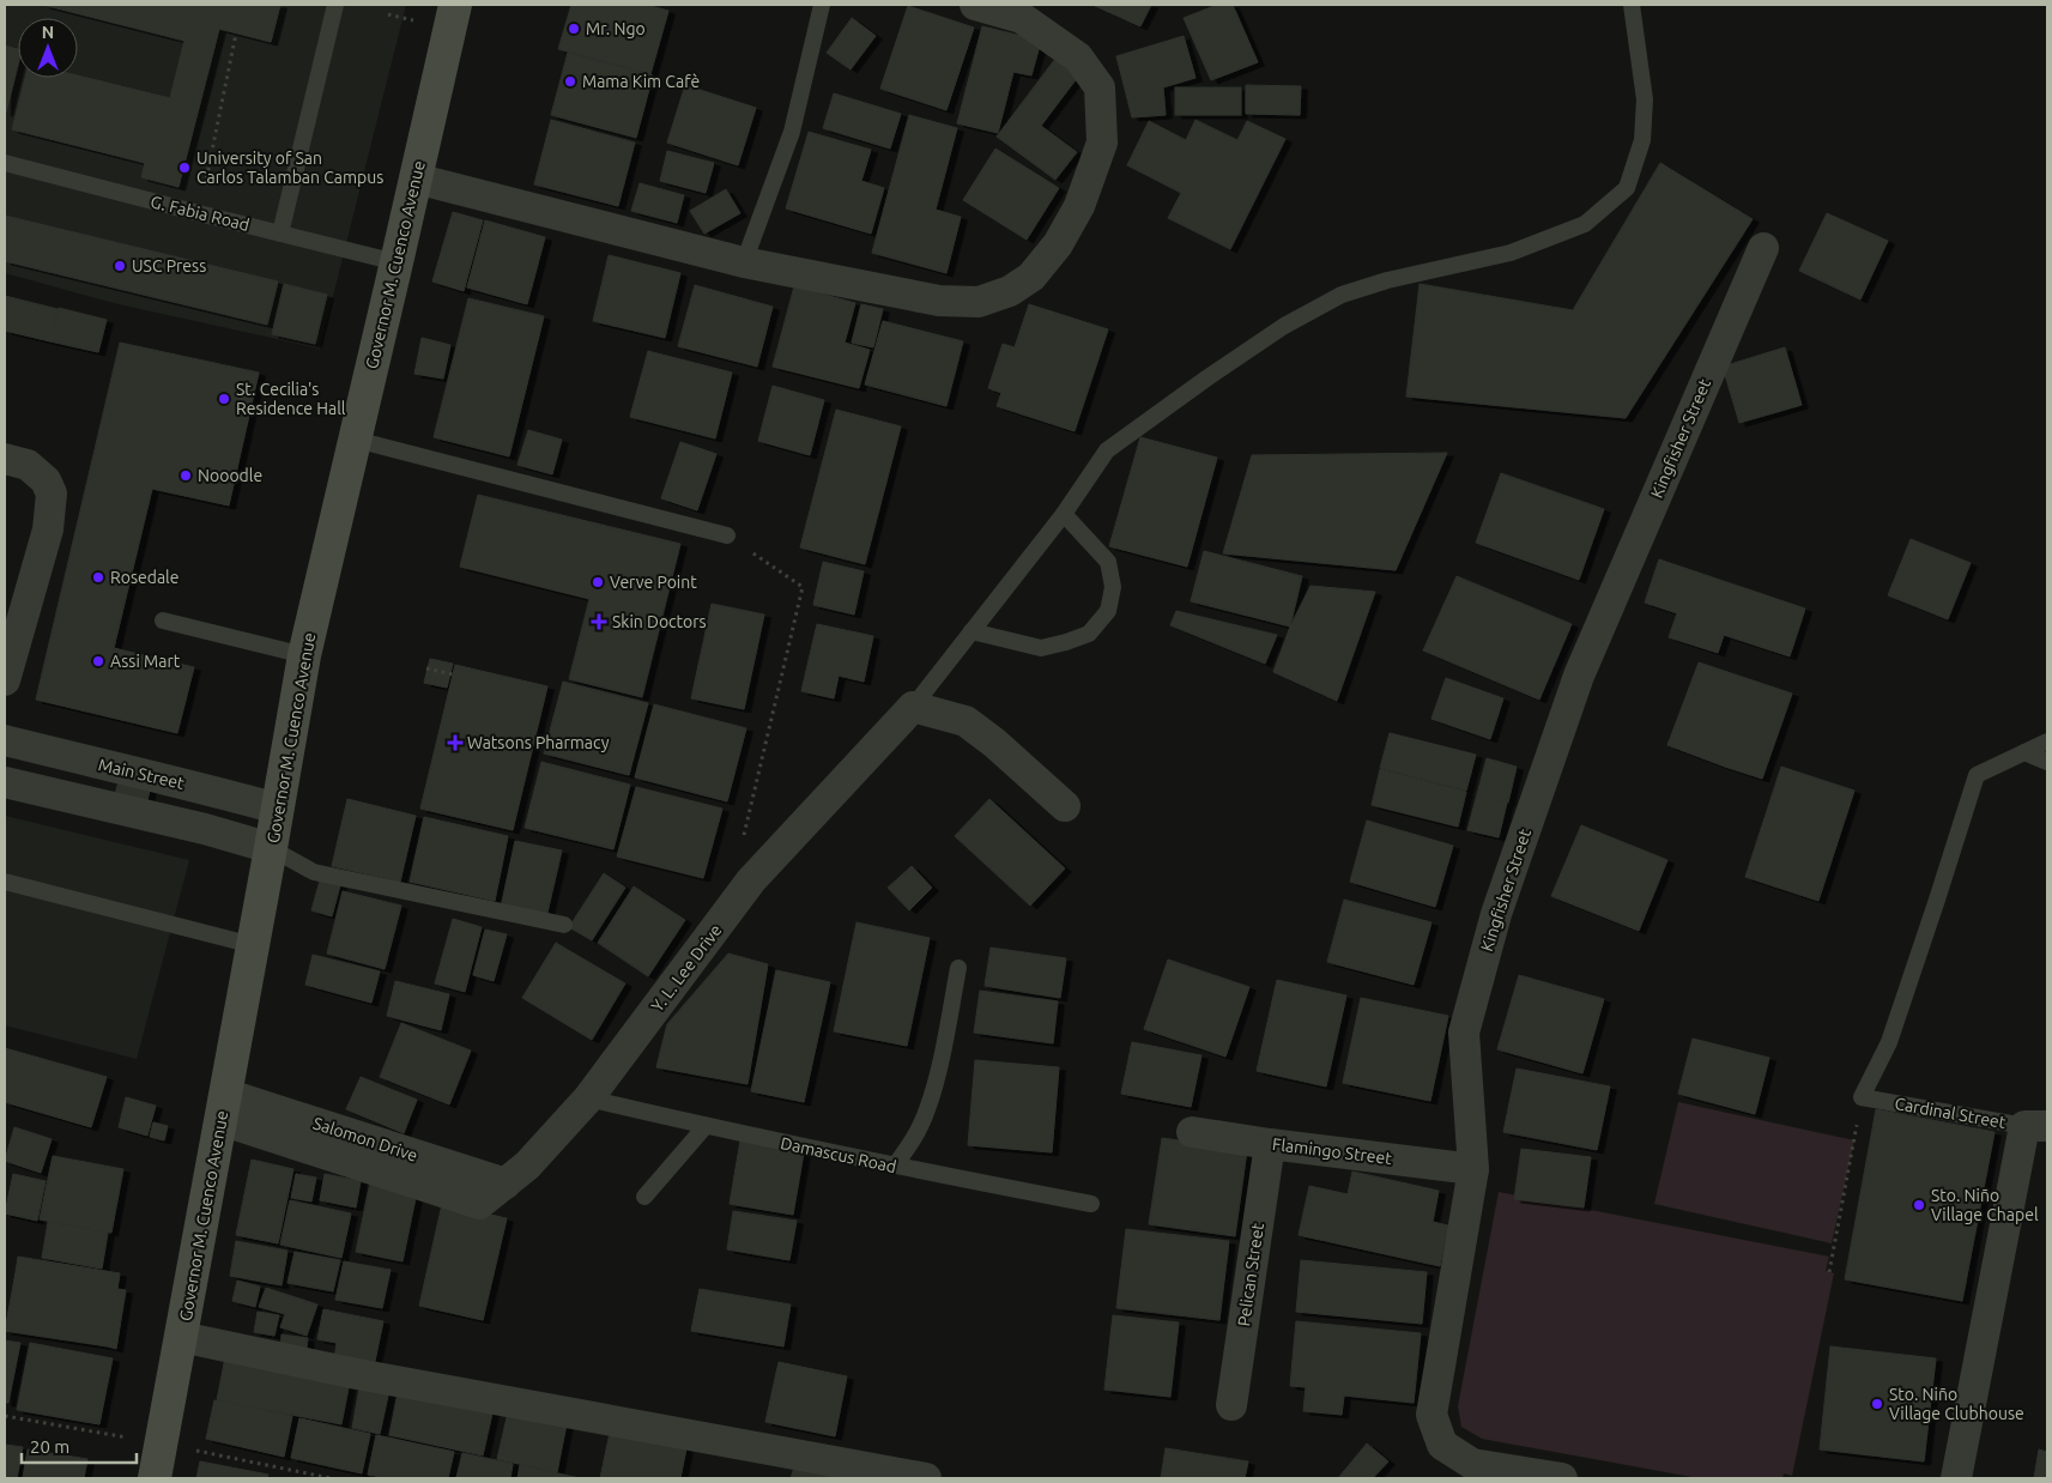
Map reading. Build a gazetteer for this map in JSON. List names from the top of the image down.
{
  "streets": {
    "main road": ["Governor M. Cuenco Avenue"],
    "street": [
      "Kingfisher Street",
      "Main Street",
      "Y. L. Lee Drive",
      "Cardinal Street",
      "Salomon Drive",
      "Flamingo Street",
      "Pelican Street"
    ],
    "lane": ["G. Fabia Road", "Damascus Road"]
  },
  "crossings": [
    ["G. Fabia Road", "Governor M. Cuenco Avenue"],
    ["Governor M. Cuenco Avenue", "Main Street"],
    ["Governor M. Cuenco Avenue", "Salomon Drive"],
    ["Kingfisher Street", "Flamingo Street"],
    ["Y. L. Lee Drive", "Salomon Drive"],
    ["Y. L. Lee Drive", "Damascus Road"],
    ["Flamingo Street", "Pelican Street"]
  ],
  "places": {
    "other": [
      "Mr. Ngo",
      "Mama Kim Cafè",
      "University of San Carlos Talamban Campus",
      "USC Press",
      "St. Cecilia's Residence Hall",
      "Nooodle",
      "Rosedale",
      "Verve Point",
      "Assi Mart",
      "Sto. Niño Village Chapel",
      "Sto. Niño Village Clubhouse"
    ],
    "health": ["Skin Doctors", "Watsons Pharmacy"]
  },
  "scale_bar": "20 m",
  "north": "top"
}
